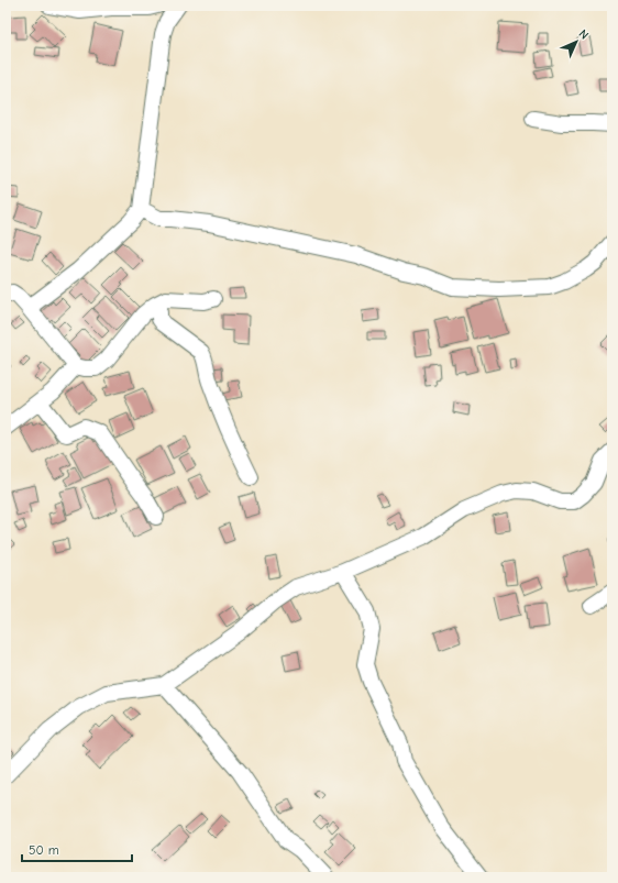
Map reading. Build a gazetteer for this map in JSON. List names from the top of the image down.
{
  "scale_bar": "50 m",
  "north": "top right"
}
